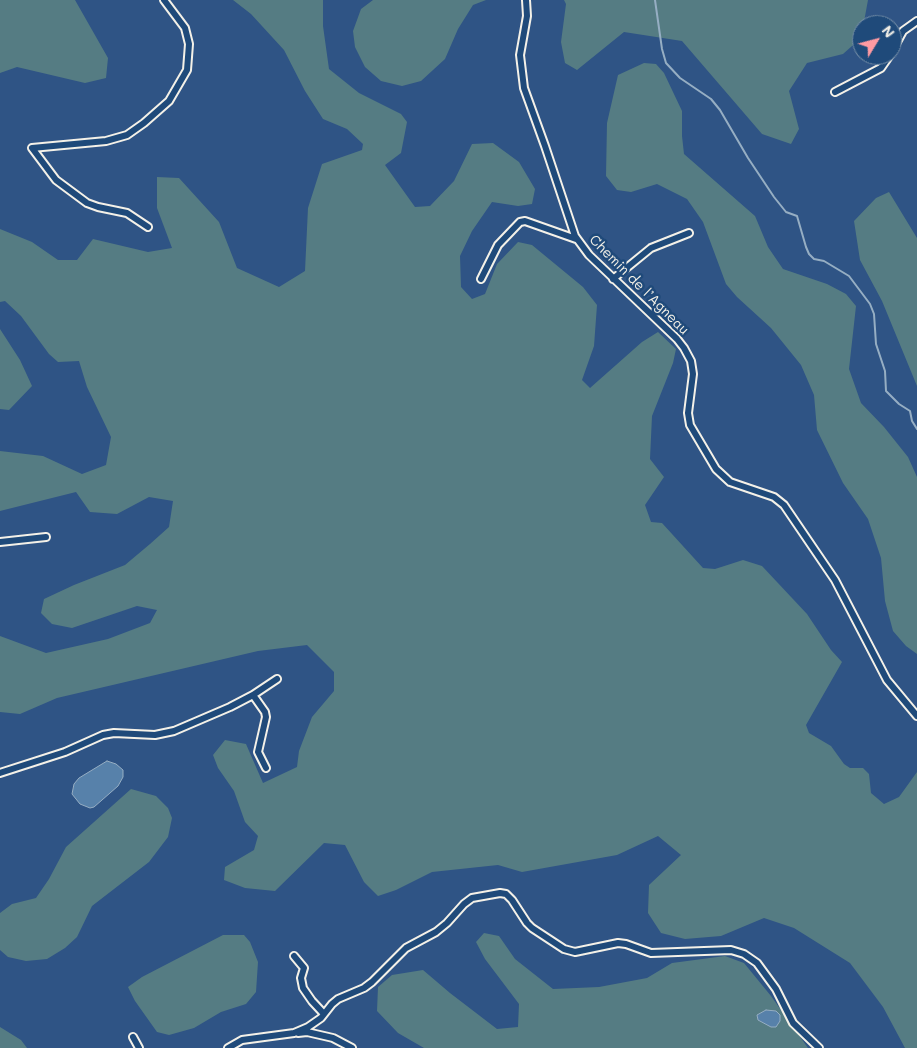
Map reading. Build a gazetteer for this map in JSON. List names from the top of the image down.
{
  "streets": {
    "street": ["Chemin de l’Agneau"]
  },
  "north": "top right"
}
